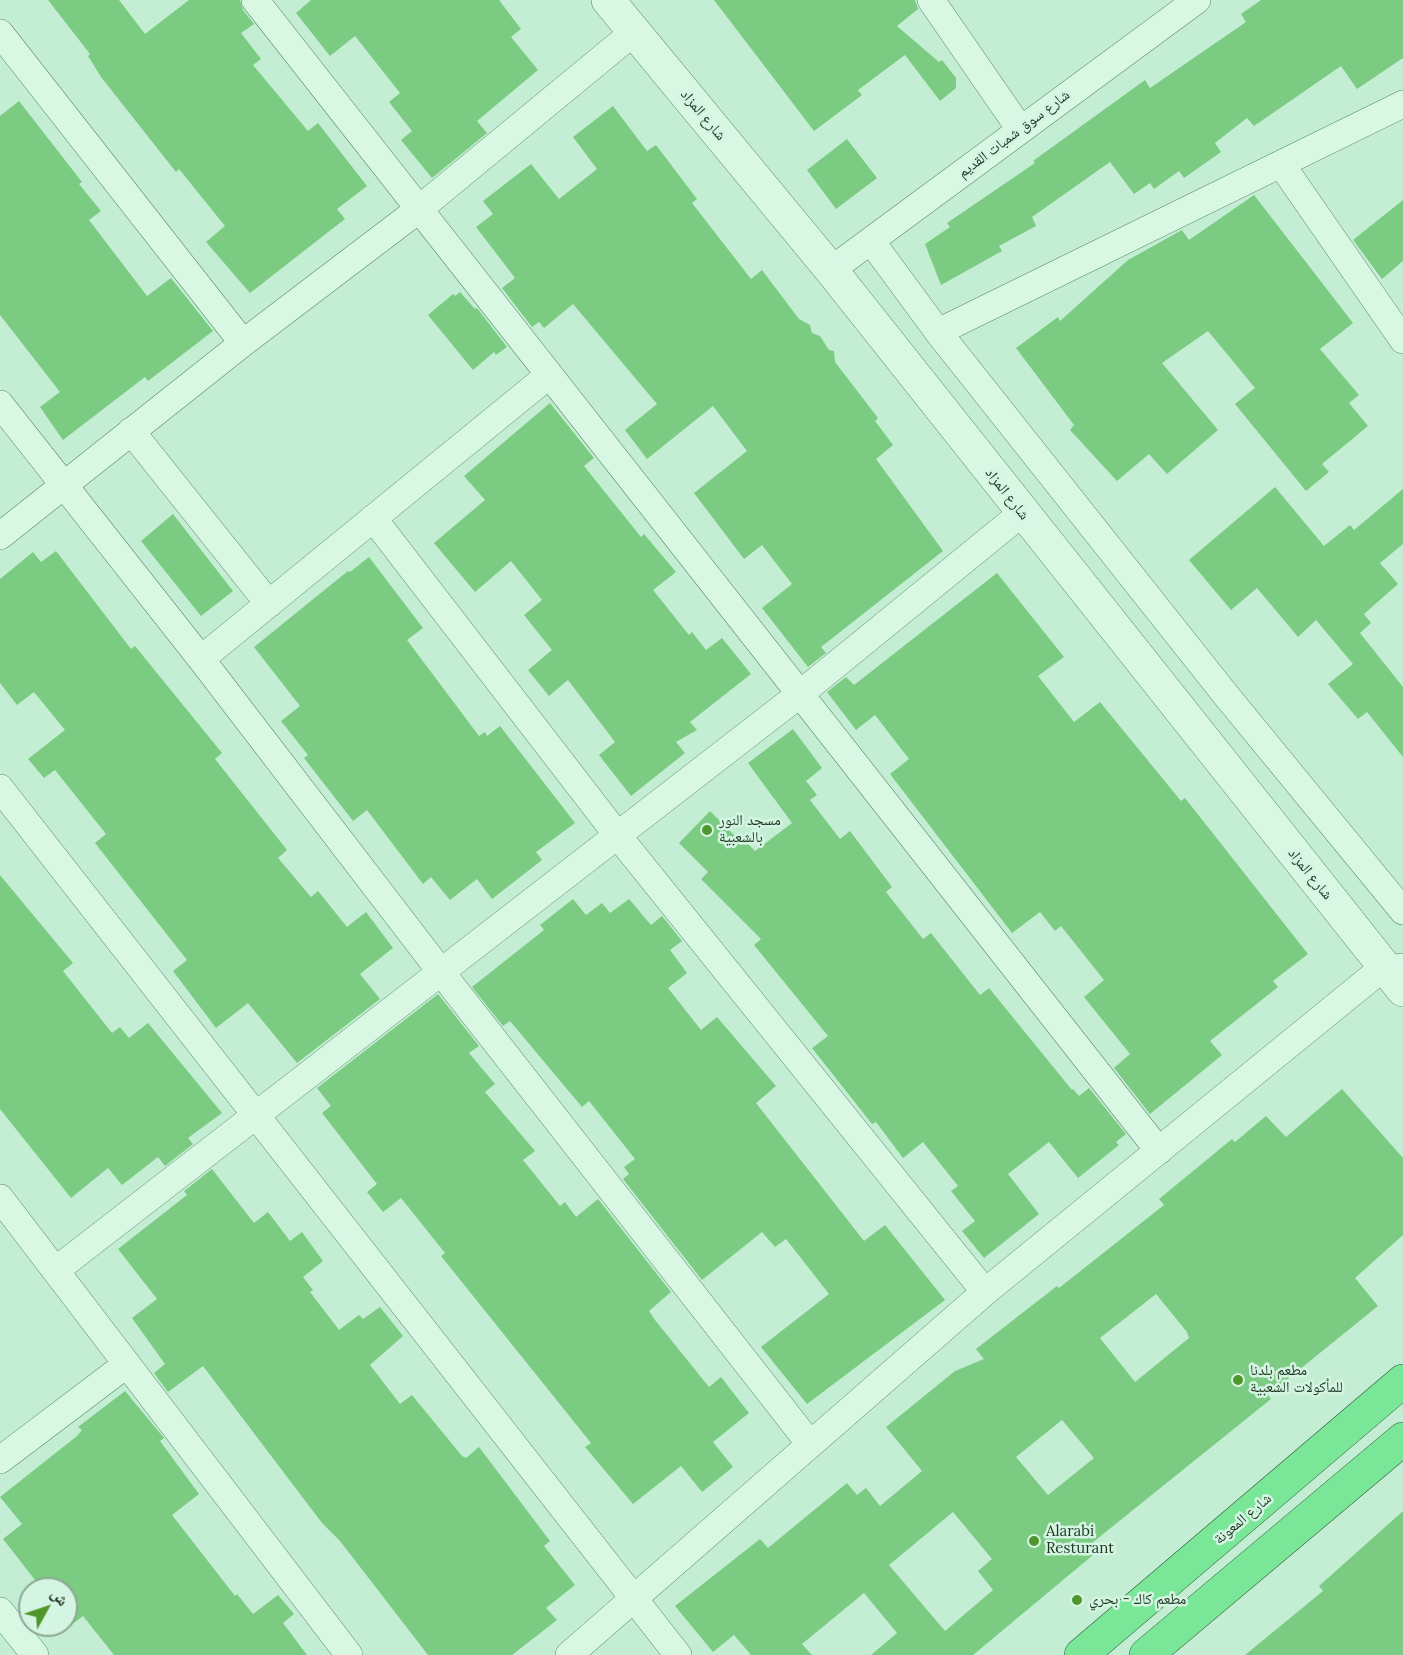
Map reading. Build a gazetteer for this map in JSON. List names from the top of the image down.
{
  "streets": {
    "highway": ["شارع المعونة"],
    "street": ["شارع المزاد", "شارع سوق شمبات القديم"]
  },
  "crossings": [
    ["شارع المزاد", "شارع سوق شمبات القديم"]
  ],
  "places": [
    "مسجد النور بالشعبية",
    "مطعم بلدنا للمأكولات الشعبية",
    "Alarabi Resturant",
    "مطعم كاك - بحري"
  ],
  "north": "top right"
}
